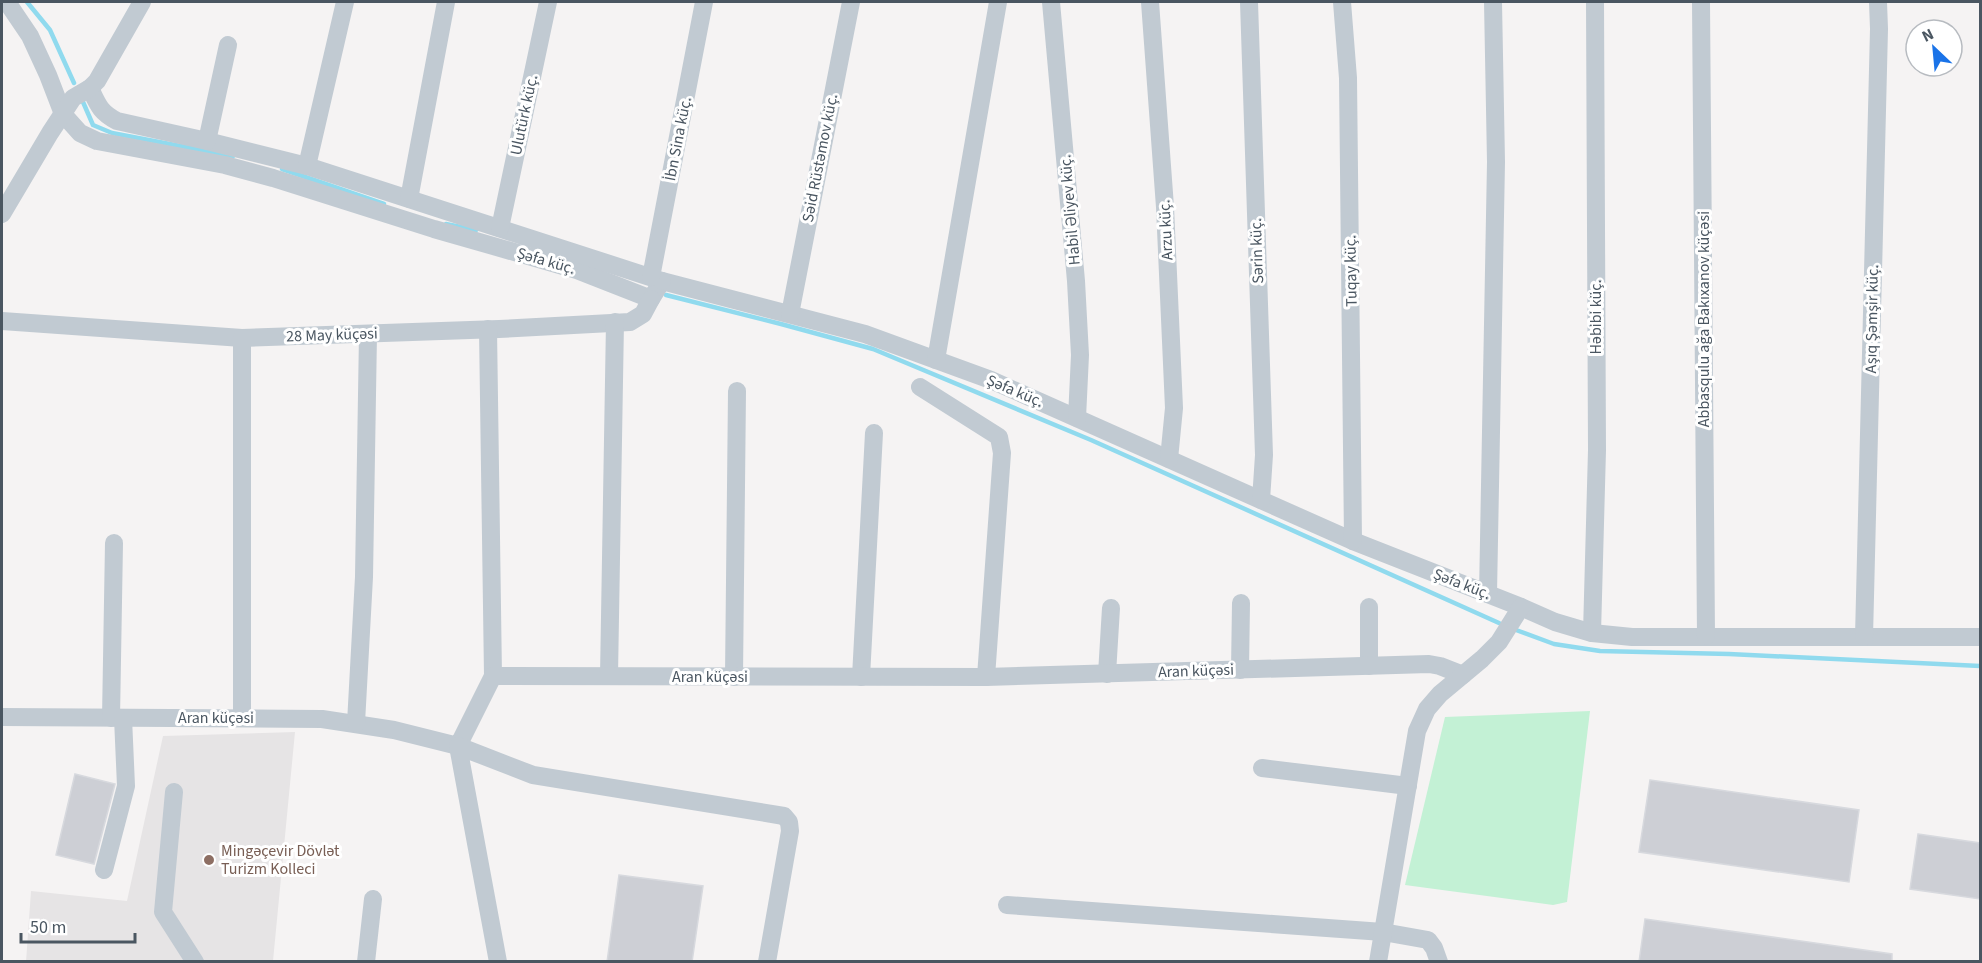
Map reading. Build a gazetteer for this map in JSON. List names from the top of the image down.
{
  "streets": {
    "street": [
      "Ulutürk küç.",
      "İbn Sina küç.",
      "Səid Rüstəmov küç.",
      "Habil Əliyev küç.",
      "Arzu küç.",
      "Sərin küç.",
      "Şəfa küç.",
      "Tuqay küç.",
      "Həbibi küç.",
      "Abbasqulu ağa Bakıxanov küçəsi",
      "Aşıq Şəmşir küç.",
      "28 May küçəsi",
      "Aran küçəsi"
    ]
  },
  "crossings": [
    ["Ulutürk küç.", "Şəfa küç."],
    ["İbn Sina küç.", "Şəfa küç."],
    ["Səid Rüstəmov küç.", "Şəfa küç."],
    ["Habil Əliyev küç.", "Şəfa küç."],
    ["Arzu küç.", "Şəfa küç."],
    ["Sərin küç.", "Şəfa küç."],
    ["Şəfa küç.", "Tuqay küç."],
    ["Şəfa küç.", "Həbibi küç."],
    ["Şəfa küç.", "Abbasqulu ağa Bakıxanov küçəsi"],
    ["Şəfa küç.", "Aşıq Şəmşir küç."],
    ["Şəfa küç.", "28 May küçəsi"]
  ],
  "places": ["Mingəçevir Dövlət Turizm Kolleci"],
  "scale_bar": "50 m",
  "north": "top left"
}
